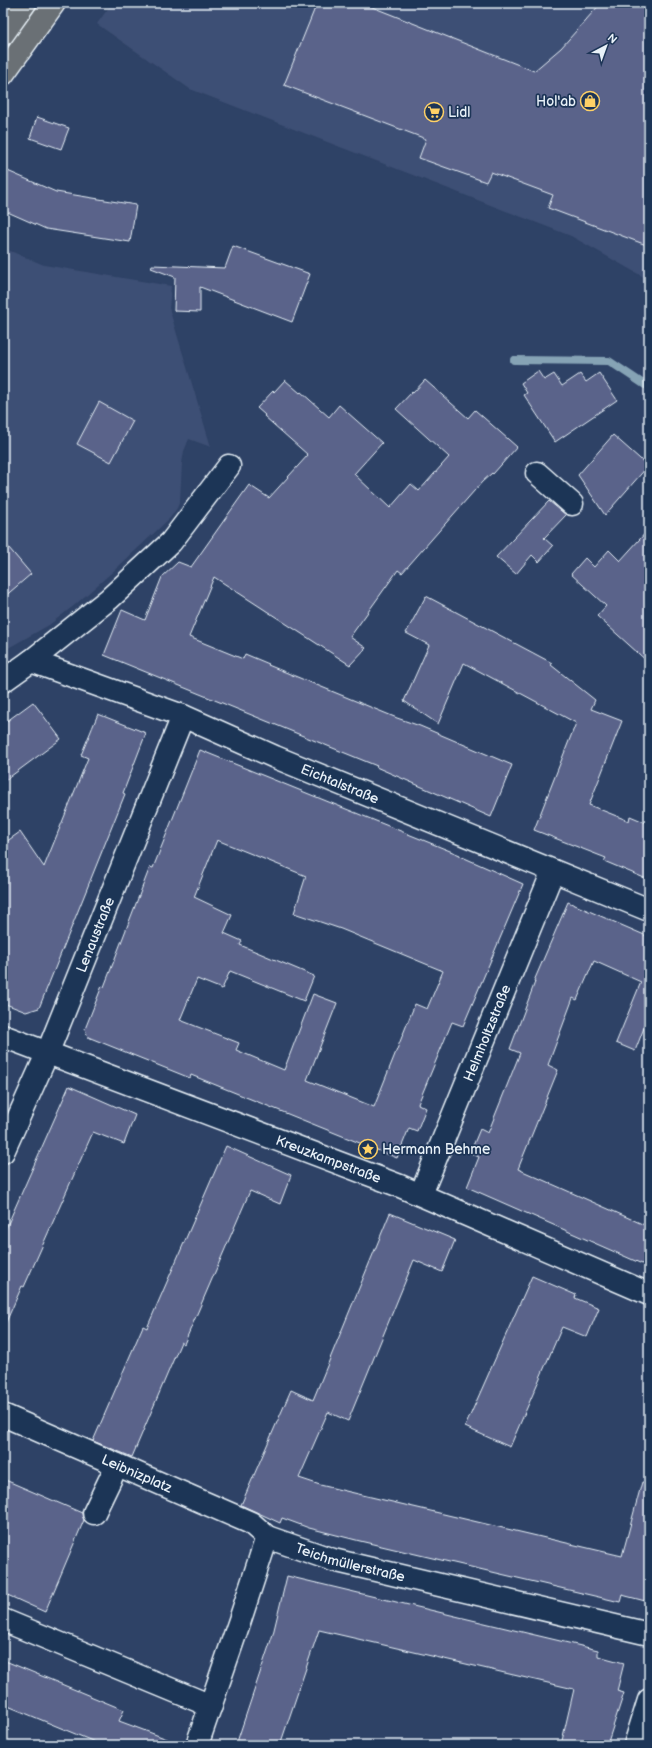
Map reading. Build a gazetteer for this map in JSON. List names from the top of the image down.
{
  "streets": {
    "street": [
      "Eichtalstraße",
      "Lenaustraße",
      "Helmholtzstraße",
      "Kreuzkampstraße",
      "Leibnizplatz",
      "Teichmüllerstraße"
    ]
  },
  "crossings": [
    ["Eichtalstraße", "Lenaustraße"],
    ["Eichtalstraße", "Helmholtzstraße"],
    ["Lenaustraße", "Kreuzkampstraße"],
    ["Helmholtzstraße", "Kreuzkampstraße"],
    ["Leibnizplatz", "Teichmüllerstraße"]
  ],
  "places": {
    "shop": ["Hol'ab"],
    "supermarket": ["Lidl"],
    "place": ["Hermann Behme"]
  },
  "north": "top right"
}
